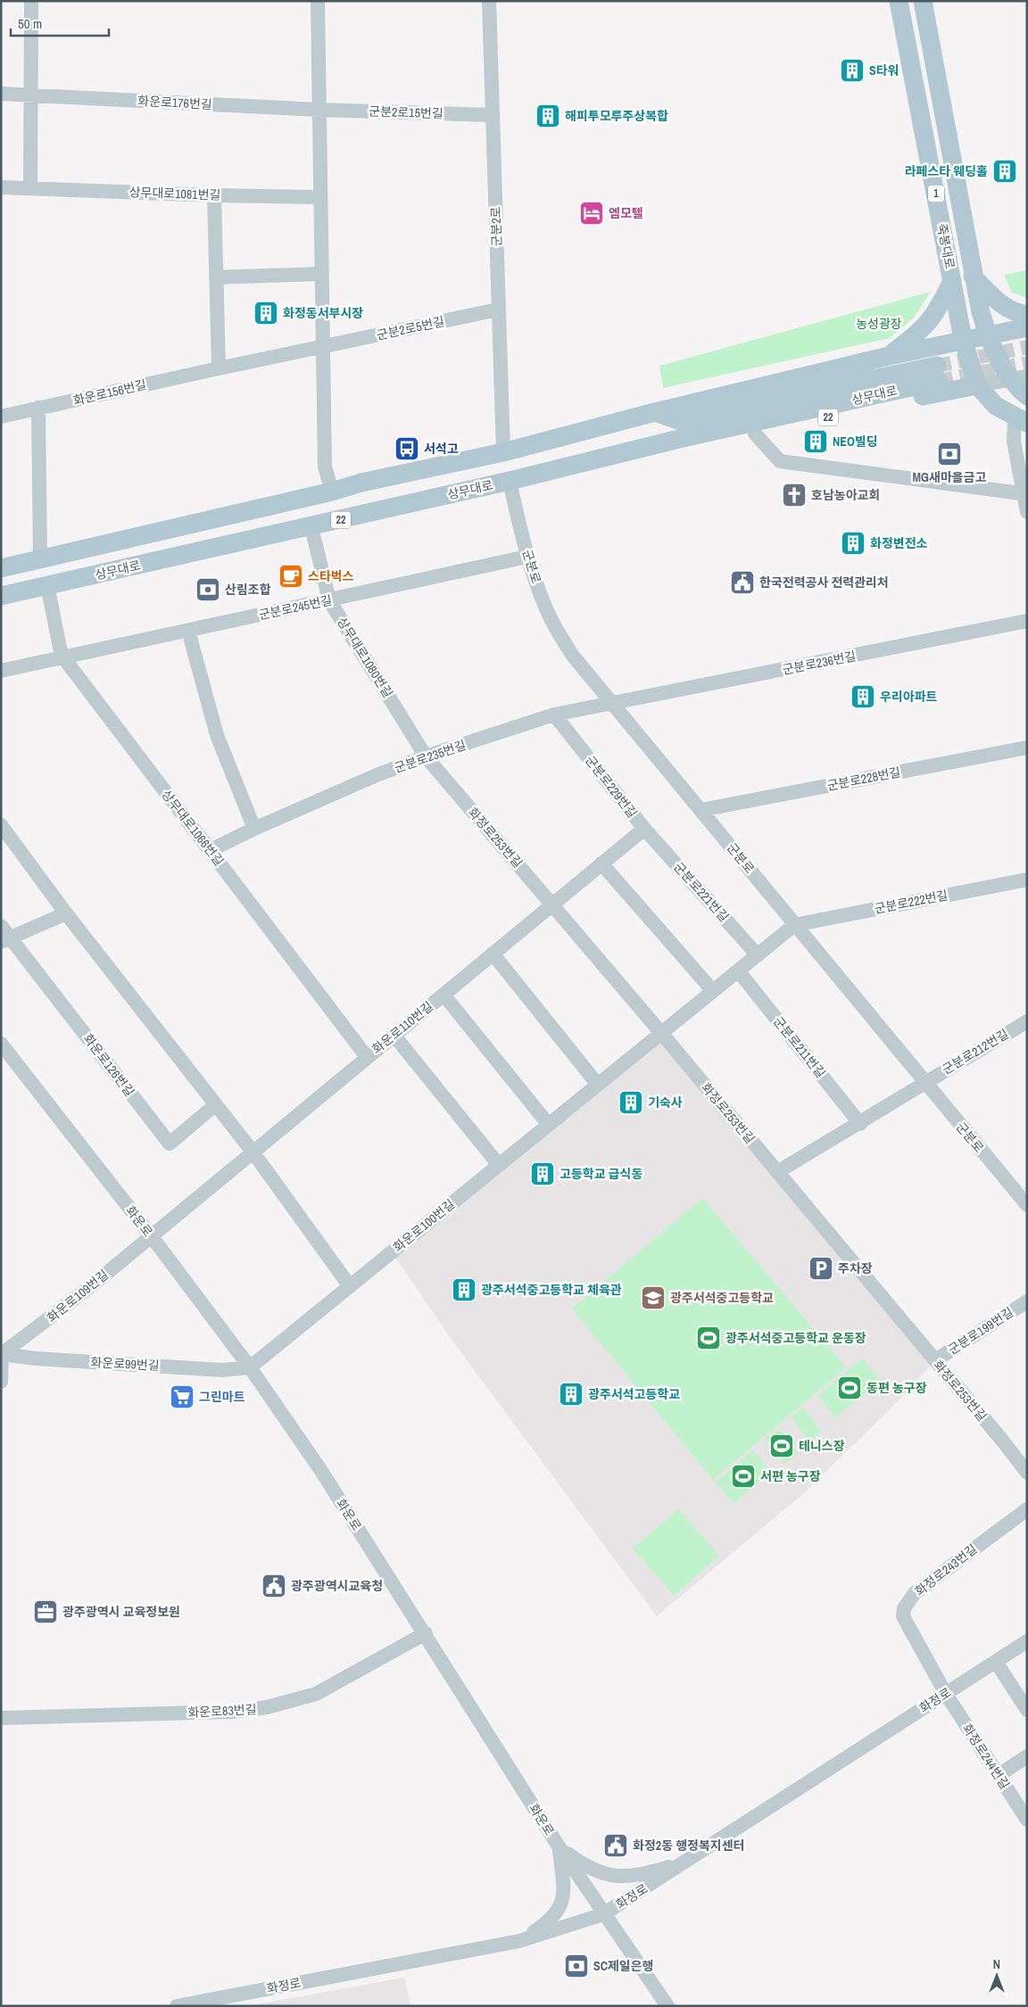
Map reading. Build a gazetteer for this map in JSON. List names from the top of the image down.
{
  "streets": {
    "main road": [
      "1",
      "죽봉대로",
      "상무대로",
      "22"
    ],
    "street": [
      "화운로176번길",
      "군분2로15번길",
      "상무대로1081번길",
      "군분2로",
      "군분2로5번길",
      "화운로156번길",
      "군분로",
      "군분로245번길",
      "상무대로1080번길",
      "군분로236번길",
      "군분로235번길",
      "군분로228번길",
      "군분로229번길",
      "상무대로1066번길",
      "화정로253번길",
      "군분로221번길",
      "군분로222번길",
      "화운로110번길",
      "군분로211번길",
      "군분로212번길",
      "화운로126번길",
      "화운로",
      "화운로100번길",
      "화운로109번길",
      "군분로199번길",
      "화운로99번길",
      "화정로243번길",
      "화정로",
      "화운로83번길",
      "화정로244번길"
    ]
  },
  "crossings": [
    ["화운로176번길", "군분2로15번길"],
    ["군분2로15번길", "군분2로"],
    ["1", "죽봉대로"],
    ["1", "22"],
    ["군분2로", "군분2로5번길"],
    ["죽봉대로", "22"],
    ["군분2로5번길", "화운로156번길"],
    ["상무대로", "22"],
    ["상무대로", "군분로"],
    ["상무대로", "상무대로1080번길"],
    ["상무대로", "상무대로1066번길"],
    ["군분로", "군분로245번길"],
    ["군분로", "군분로236번길"],
    ["군분로", "군분로235번길"],
    ["군분로", "군분로228번길"],
    ["군분로", "군분로222번길"],
    ["군분로", "군분로212번길"],
    ["군분로245번길", "상무대로1080번길"],
    ["군분로245번길", "상무대로1066번길"],
    ["상무대로1080번길", "군분로235번길"],
    ["상무대로1080번길", "화정로253번길"],
    ["군분로236번길", "군분로235번길"],
    ["군분로235번길", "군분로229번길"],
    ["군분로235번길", "상무대로1066번길"],
    ["군분로235번길", "화정로253번길"],
    ["군분로229번길", "화정로253번길"],
    ["군분로229번길", "군분로221번길"],
    ["군분로229번길", "화운로110번길"],
    ["상무대로1066번길", "화운로110번길"],
    ["화정로253번길", "화운로110번길"],
    ["화정로253번길", "화운로100번길"],
    ["화정로253번길", "군분로199번길"],
    ["화운로110번길", "화운로"],
    ["화운로110번길", "화운로109번길"],
    ["화운로", "화운로100번길"],
    ["화운로", "화운로109번길"],
    ["화운로", "화운로99번길"],
    ["화운로", "화정로"],
    ["화운로", "화운로83번길"],
    ["화운로100번길", "화운로99번길"],
    ["화운로109번길", "화운로99번길"],
    ["화정로243번길", "화정로"],
    ["화정로243번길", "화정로244번길"],
    ["화정로", "화정로244번길"]
  ],
  "parks": ["농성광장"],
  "places": {
    "building": [
      "S타워",
      "해피투모루주상복합",
      "라페스타 웨딩홀",
      "화정동서부시장",
      "NEO빌딩",
      "화정변전소",
      "우리아파트",
      "기숙사",
      "고등학교 급식동",
      "광주서석중고등학교 체육관",
      "광주서석고등학교"
    ],
    "hotel": ["엠모텔"],
    "bus stop": ["서석고"],
    "bank": ["MG새마을금고", "산림조합", "SC제일은행"],
    "church": ["호남농아교회"],
    "cafe": ["스타벅스"],
    "public building": ["한국전력공사 전력관리처", "광주광역시교육청", "화정2동 행정복지센터"],
    "parking": ["주차장"],
    "school or university": ["광주서석중고등학교"],
    "sports": [
      "광주서석중고등학교 운동장",
      "동편 농구장",
      "테니스장",
      "서편 농구장"
    ],
    "supermarket": ["그린마트"],
    "office": ["광주광역시 교육정보원"]
  },
  "scale_bar": "50 m",
  "north": "top"
}
